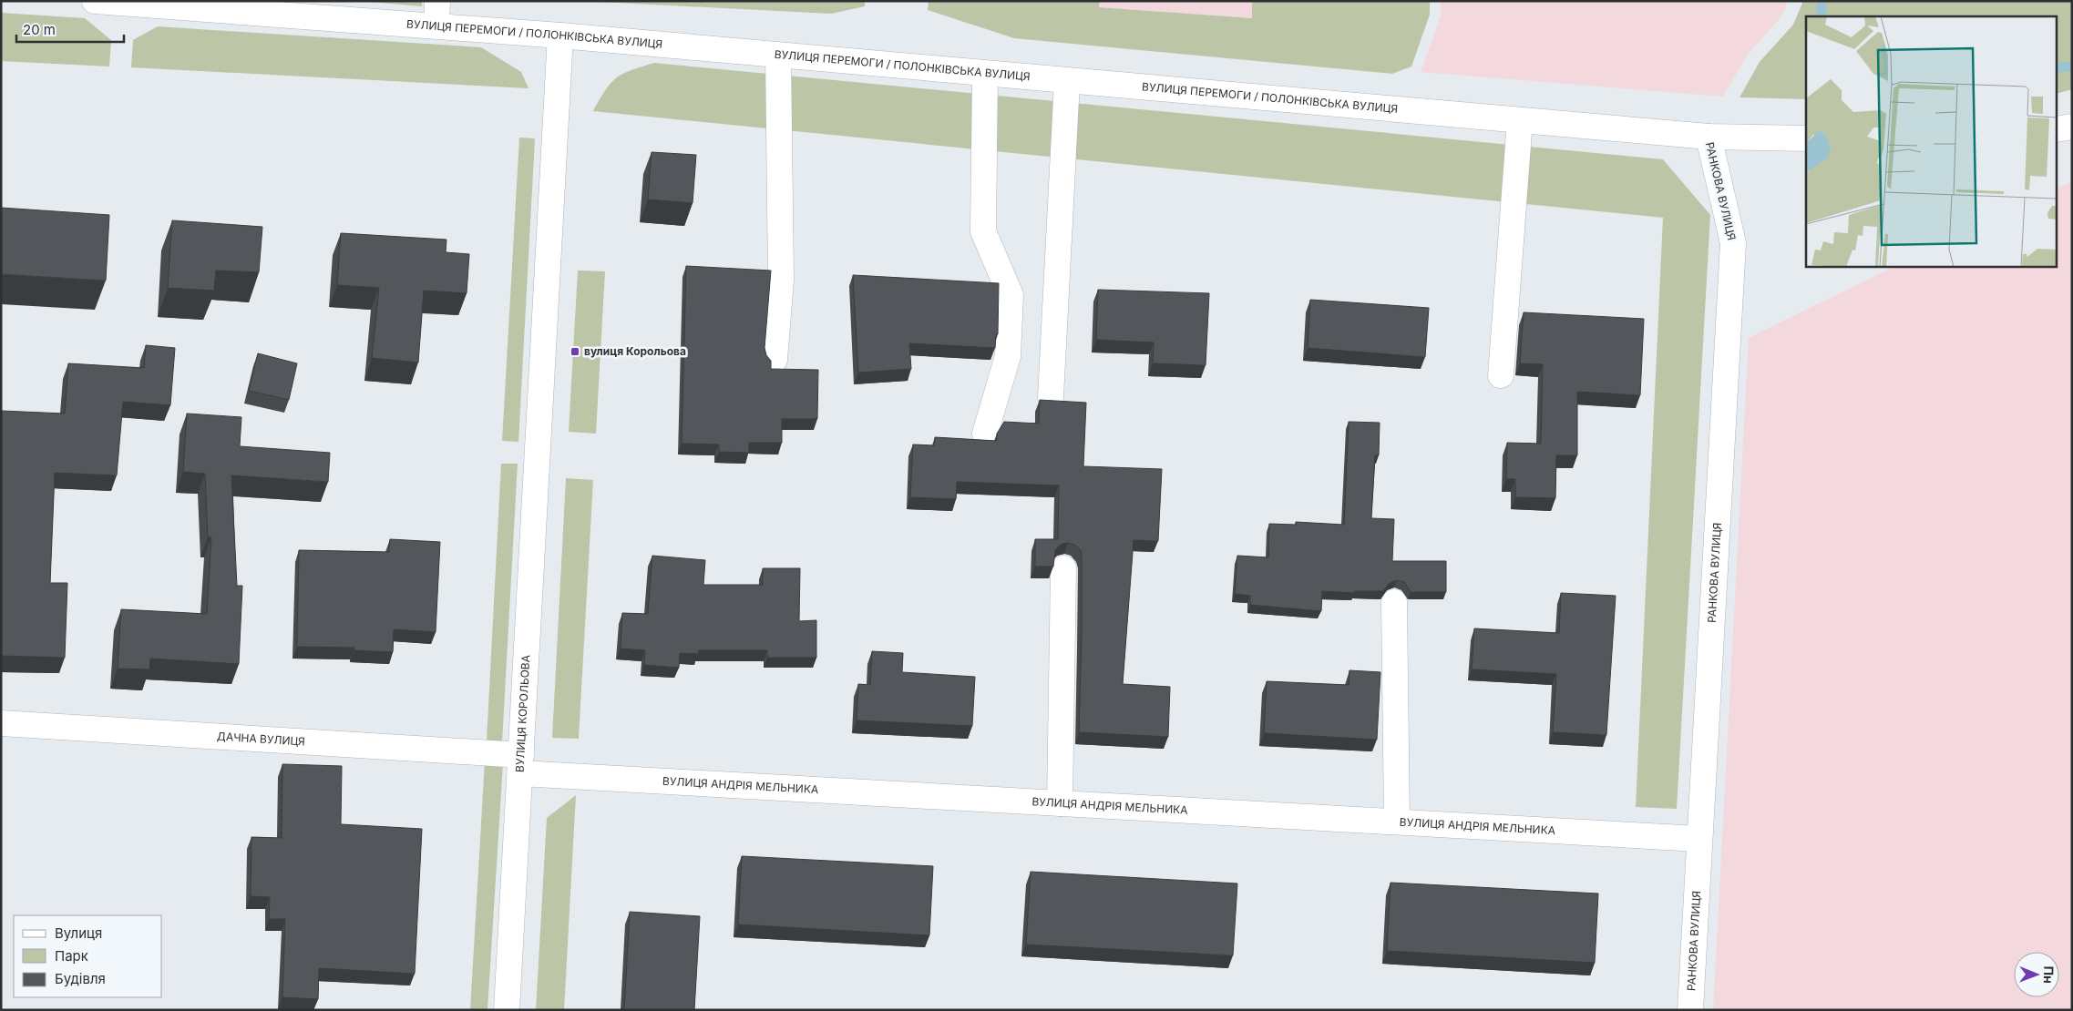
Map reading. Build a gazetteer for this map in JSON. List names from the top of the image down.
{
  "streets": {
    "street": [
      "ВУЛИЦЯ ПЕРЕМОГИ / ПОЛОНКІВСЬКА ВУЛИЦЯ",
      "РАНКОВА ВУЛИЦЯ",
      "ВУЛИЦЯ КОРОЛЬОВА",
      "ДАЧНА ВУЛИЦЯ",
      "ВУЛИЦЯ АНДРІЯ МЕЛЬНИКА"
    ]
  },
  "crossings": [
    ["ВУЛИЦЯ ПЕРЕМОГИ / ПОЛОНКІВСЬКА ВУЛИЦЯ", "РАНКОВА ВУЛИЦЯ"],
    ["ВУЛИЦЯ ПЕРЕМОГИ / ПОЛОНКІВСЬКА ВУЛИЦЯ", "ВУЛИЦЯ КОРОЛЬОВА"],
    ["РАНКОВА ВУЛИЦЯ", "ВУЛИЦЯ АНДРІЯ МЕЛЬНИКА"],
    ["ВУЛИЦЯ КОРОЛЬОВА", "ДАЧНА ВУЛИЦЯ"],
    ["ВУЛИЦЯ КОРОЛЬОВА", "ВУЛИЦЯ АНДРІЯ МЕЛЬНИКА"],
    ["ДАЧНА ВУЛИЦЯ", "ВУЛИЦЯ АНДРІЯ МЕЛЬНИКА"]
  ],
  "places": {
    "transit": ["вулиця Корольова"]
  },
  "legend": ["Вулиця", "Парк", "Будівля"],
  "scale_bar": "20 m",
  "north": "right"
}
